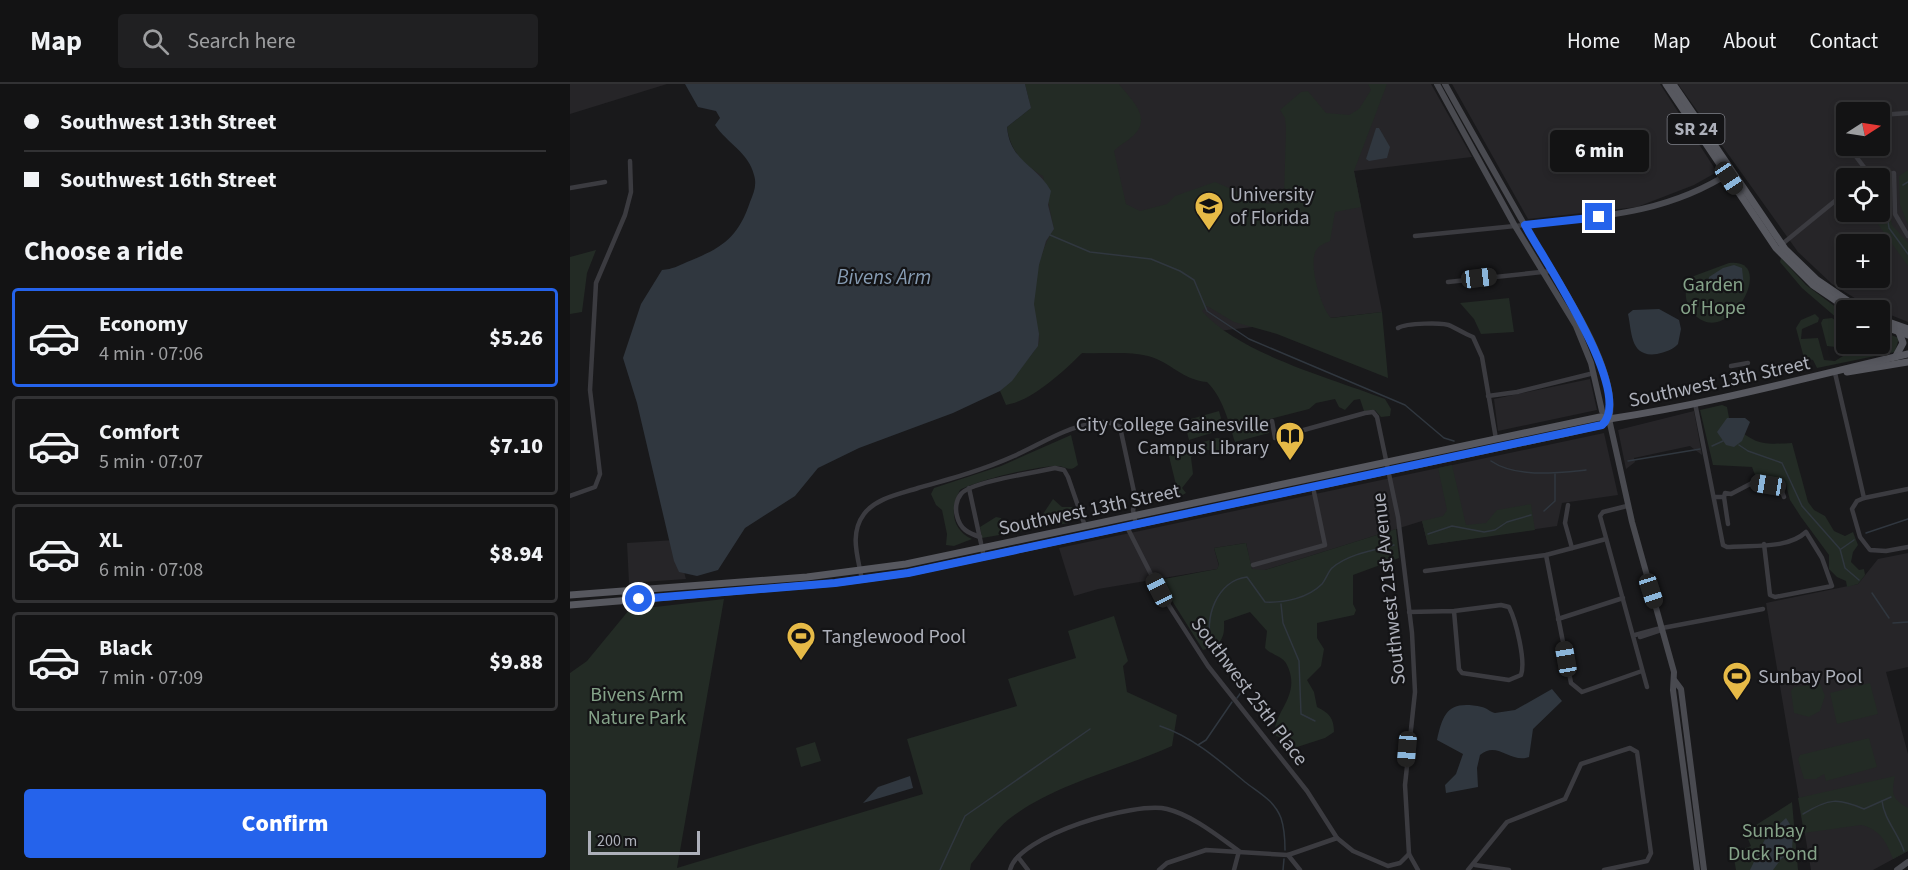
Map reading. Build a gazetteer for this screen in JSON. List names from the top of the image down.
{
  "streets": {
    "main road": ["SR 24", "Southwest 13th Street"],
    "street": ["Southwest 21st Avenue", "Southwest 25th Place"]
  },
  "crossings": [
    ["Southwest 13th Street", "Southwest 21st Avenue"],
    ["Southwest 13th Street", "Southwest 25th Place"]
  ],
  "water": ["Bivens Arm"],
  "parks": ["Garden of Hope", "Bivens Arm Nature Park", "Sunbay Duck Pond"],
  "places": {
    "school or university": ["University of Florida"],
    "library": ["City College Gainesville Campus Library"],
    "sports": ["Tanglewood Pool", "Sunbay Pool"]
  },
  "scale_bar": "200 m",
  "north": "right",
  "page": {
    "header": "Map",
    "search": "Search here",
    "nav": [
      "Home",
      "Map",
      "About",
      "Contact"
    ],
    "banner": ["Southwest 13th Street", "Southwest 16th Street"],
    "map_buttons": ["+", "−"],
    "bubble": "6 min",
    "heading": "Choose a ride",
    "list": [
      {
        "name": "Economy",
        "note": "4 min · 07:06",
        "value": "$5.26"
      },
      {
        "name": "Comfort",
        "note": "5 min · 07:07",
        "value": "$7.10"
      },
      {
        "name": "XL",
        "note": "6 min · 07:08",
        "value": "$8.94"
      },
      {
        "name": "Black",
        "note": "7 min · 07:09",
        "value": "$9.88"
      }
    ],
    "buttons": "Confirm",
    "scale": "200 m"
  }
}
